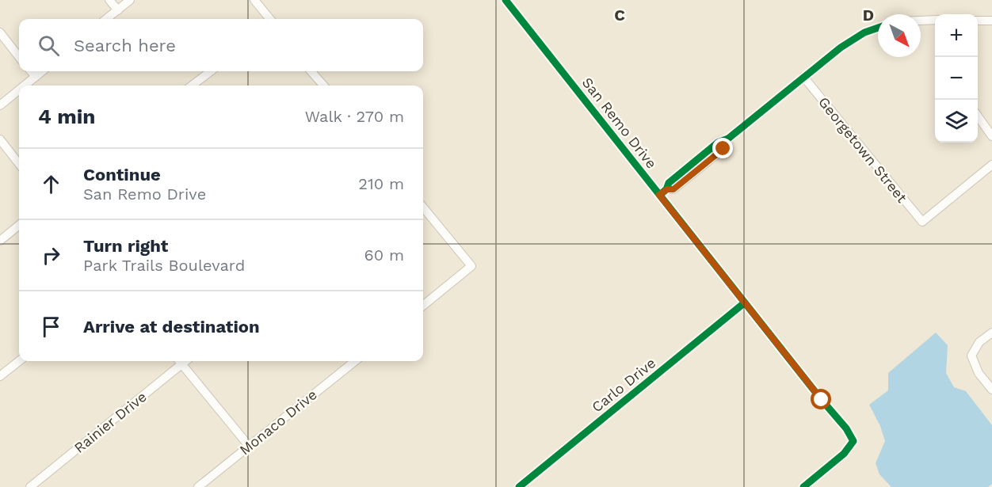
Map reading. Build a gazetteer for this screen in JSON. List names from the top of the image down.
{
  "streets": {
    "street": [
      "San Remo Drive",
      "Georgetown Street",
      "Carlo Drive",
      "Rainier Drive",
      "Monaco Drive"
    ]
  },
  "crossings": [
    ["San Remo Drive", "Carlo Drive"]
  ],
  "north": "bottom right",
  "page": {
    "map_buttons": ["+", "−"],
    "search": "Search here",
    "heading": ["4 min", "Walk · 270 m"],
    "list": [
      ["Continue", "San Remo Drive", "210 m"],
      ["Turn right", "Park Trails Boulevard", "60 m"],
      "Arrive at destination"
    ]
  },
  "grid": {
    "columns": ["C", "D"]
  }
}
